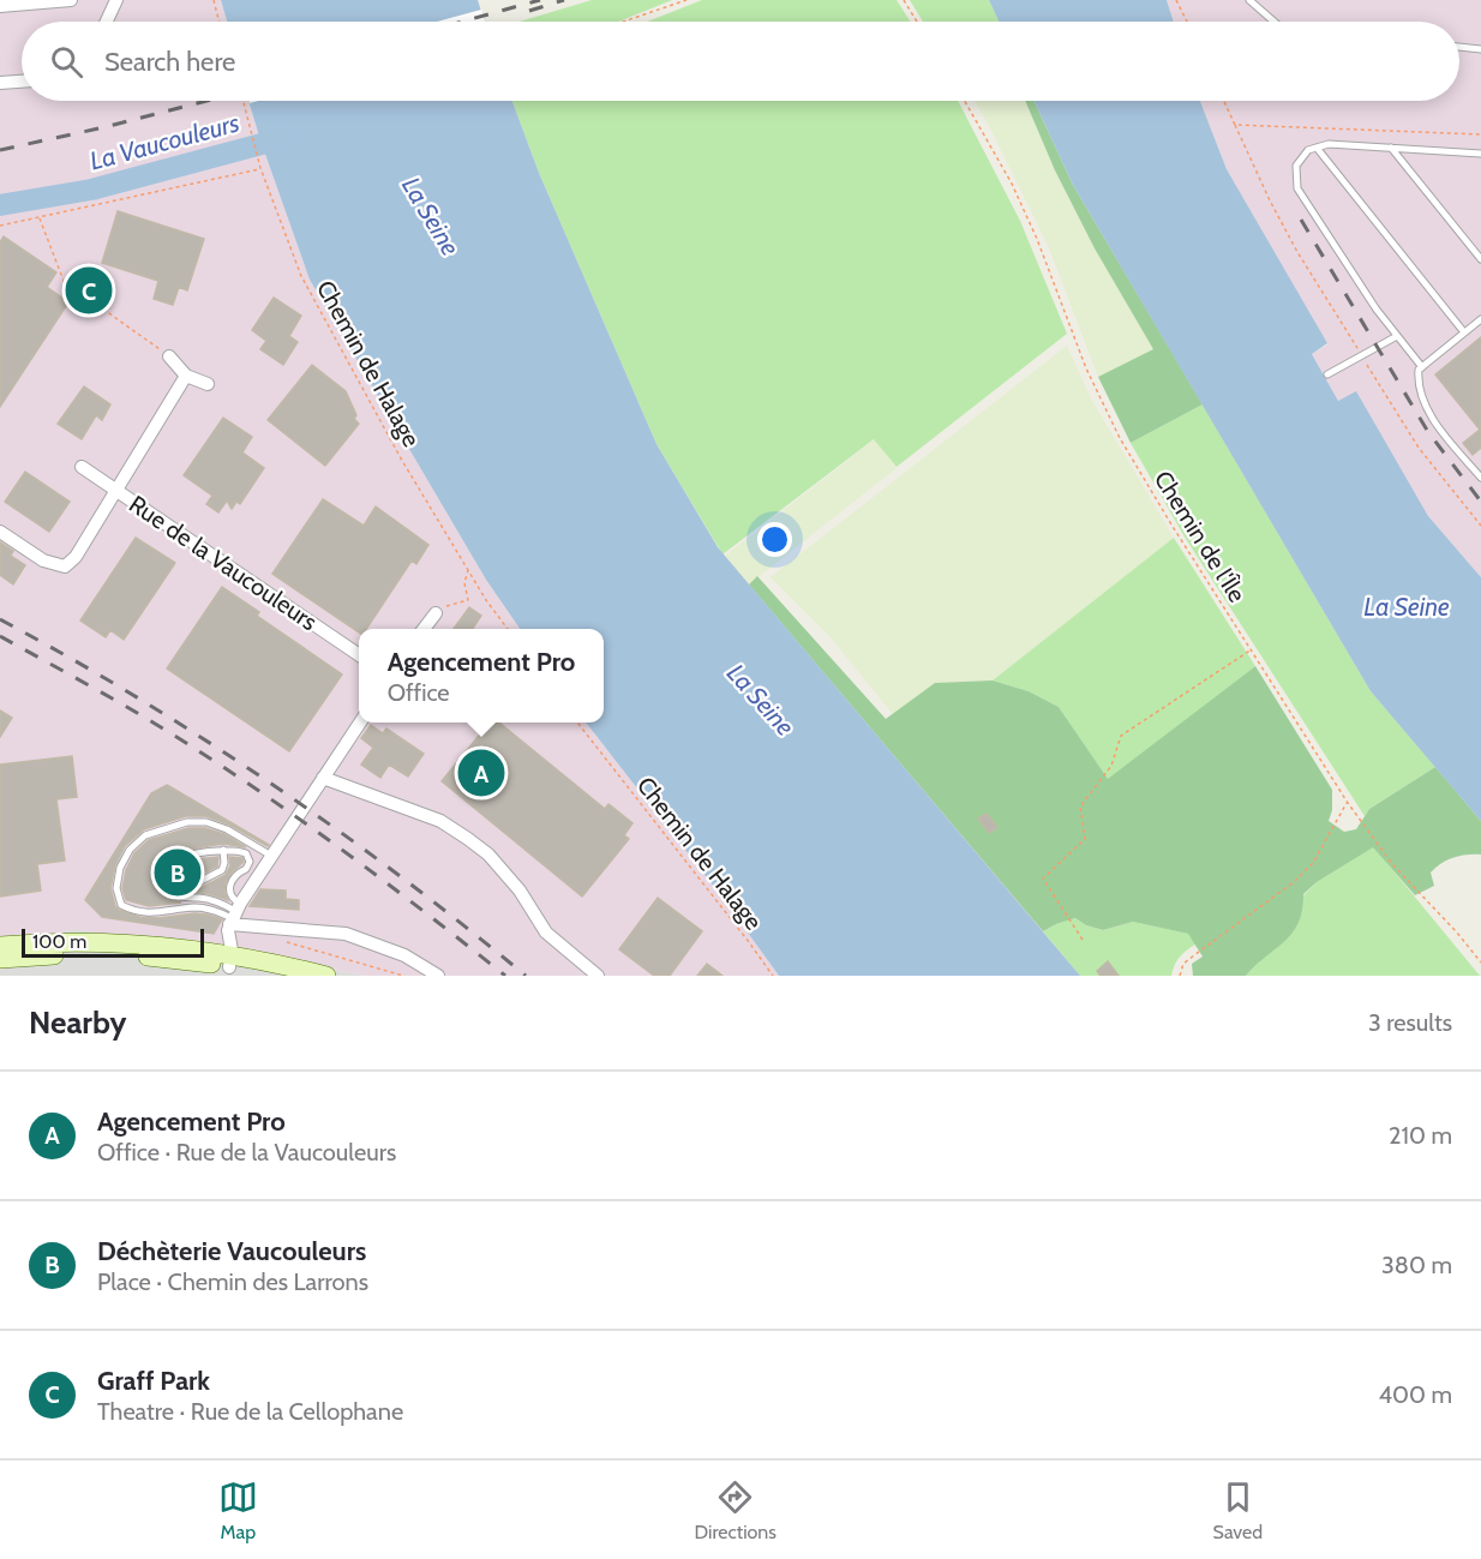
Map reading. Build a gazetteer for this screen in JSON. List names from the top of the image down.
{
  "streets": {
    "street": ["Rue de la Vaucouleurs"],
    "path": ["Chemin de Halage", "Chemin de l'Île"]
  },
  "water": ["La Vaucouleurs", "La Seine"],
  "scale_bar": "100 m",
  "page": {
    "search": "Search here",
    "pins": ["C", "A", "B"],
    "popup": ["Agencement Pro", "Office"],
    "scale": "100 m",
    "heading": ["Nearby", "3 results"],
    "list": [
      {
        "mark": "A",
        "name": "Agencement Pro",
        "note": "Office · Rue de la Vaucouleurs",
        "value": "210 m"
      },
      {
        "mark": "B",
        "name": "Déchèterie Vaucouleurs",
        "note": "Place · Chemin des Larrons",
        "value": "380 m"
      },
      {
        "mark": "C",
        "name": "Graff Park",
        "note": "Theatre · Rue de la Cellophane",
        "value": "400 m"
      }
    ],
    "nav": ["Map", "Directions", "Saved"]
  }
}
